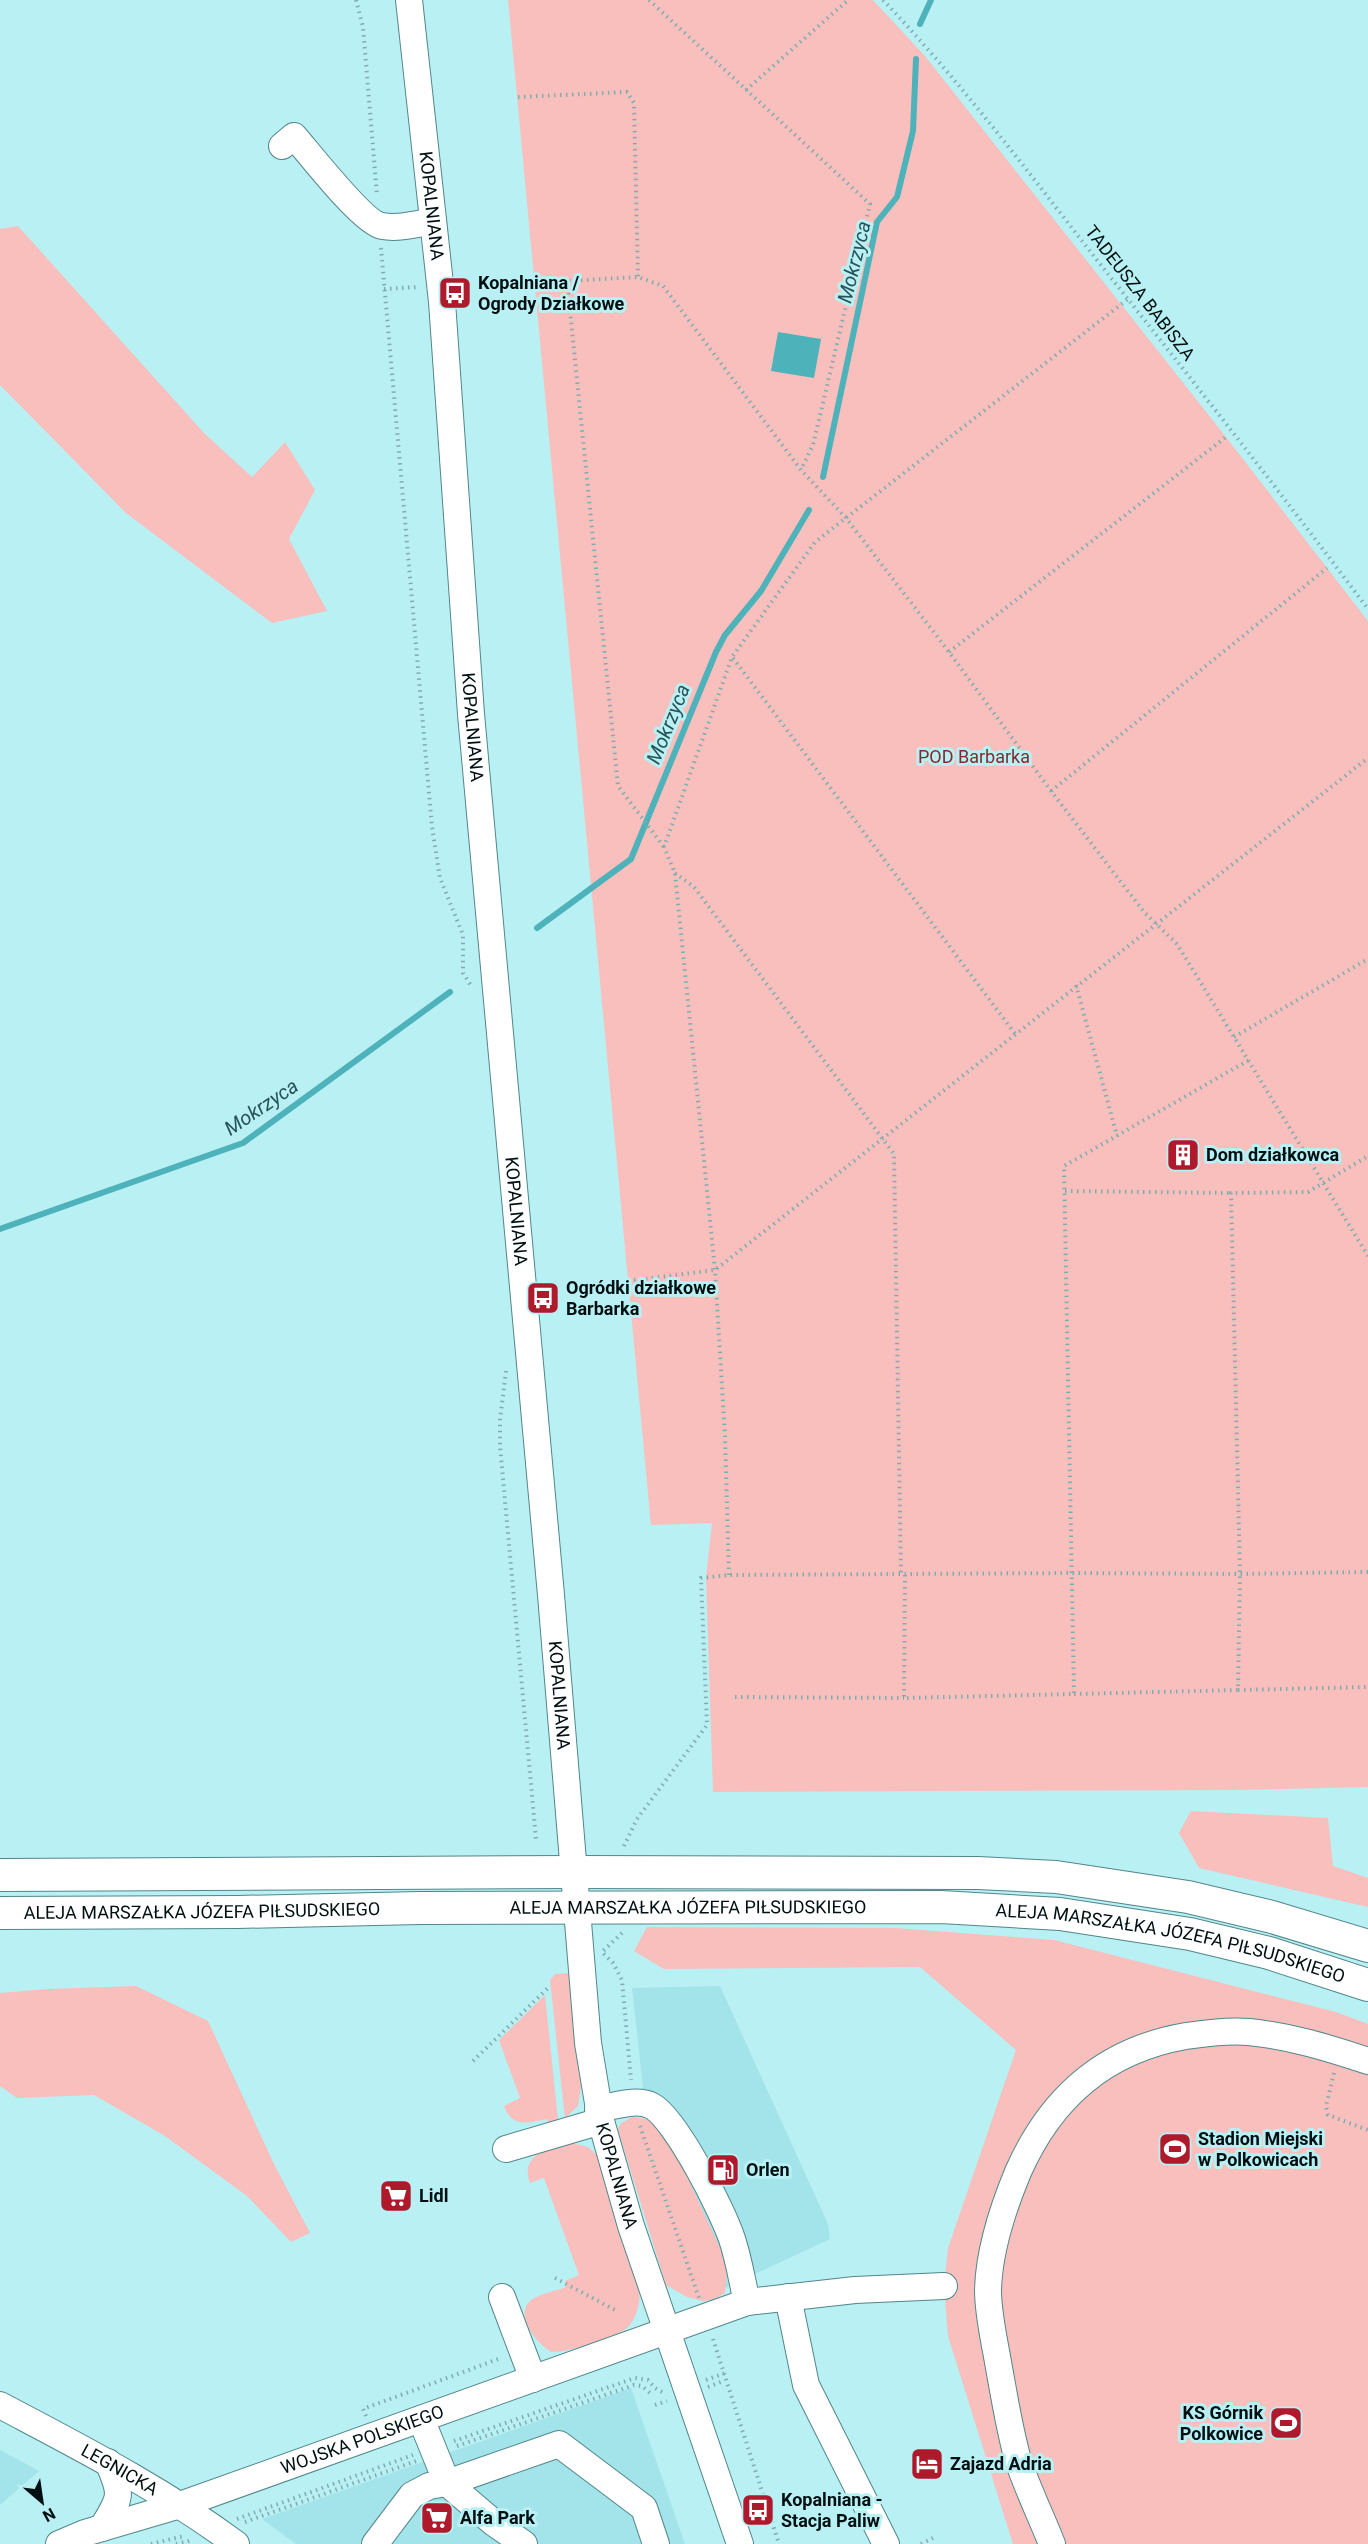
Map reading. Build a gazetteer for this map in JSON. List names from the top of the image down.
{
  "streets": {
    "main road": ["ALEJA MARSZAŁKA JÓZEFA PIŁSUDSKIEGO"],
    "street": ["KOPALNIANA", "WOJSKA POLSKIEGO", "LEGNICKA"],
    "path": ["TADEUSZA BABISZA"]
  },
  "crossings": [
    ["KOPALNIANA", "ALEJA MARSZAŁKA JÓZEFA PIŁSUDSKIEGO"],
    ["KOPALNIANA", "WOJSKA POLSKIEGO"],
    ["WOJSKA POLSKIEGO", "LEGNICKA"]
  ],
  "water": ["Mokrzyca"],
  "parks": ["POD Barbarka"],
  "places": {
    "bus stop": ["Kopalniana / Ogrody Działkowe", "Ogródki działkowe Barbarka", "Kopalniana - Stacja Paliw"],
    "building": ["Dom działkowca"],
    "sports": ["Stadion Miejski w Polkowicach", "KS Górnik Polkowice"],
    "fuel station": ["Orlen"],
    "supermarket": ["Lidl", "Alfa Park"],
    "hotel": ["Zajazd Adria"]
  },
  "north": "bottom right"
}
